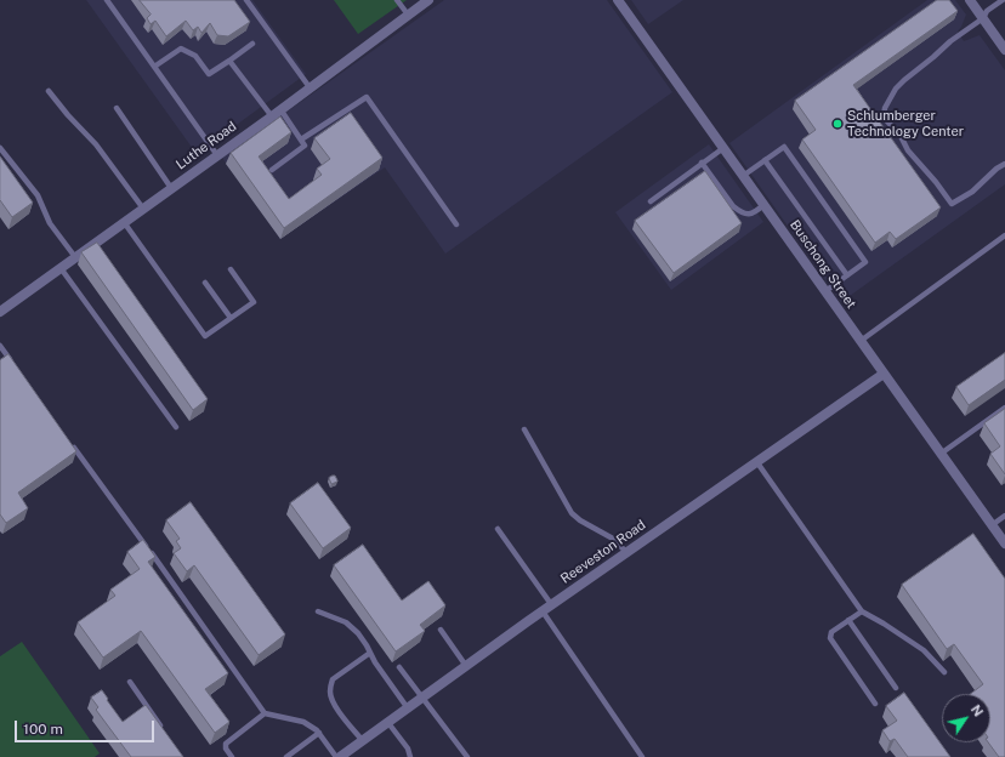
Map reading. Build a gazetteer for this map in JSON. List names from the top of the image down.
{
  "streets": {
    "street": ["Luthe Road", "Buschong Street", "Reeveston Road"]
  },
  "crossings": [
    ["Buschong Street", "Reeveston Road"]
  ],
  "places": ["Schlumberger Technology Center"],
  "scale_bar": "100 m",
  "north": "top right"
}
